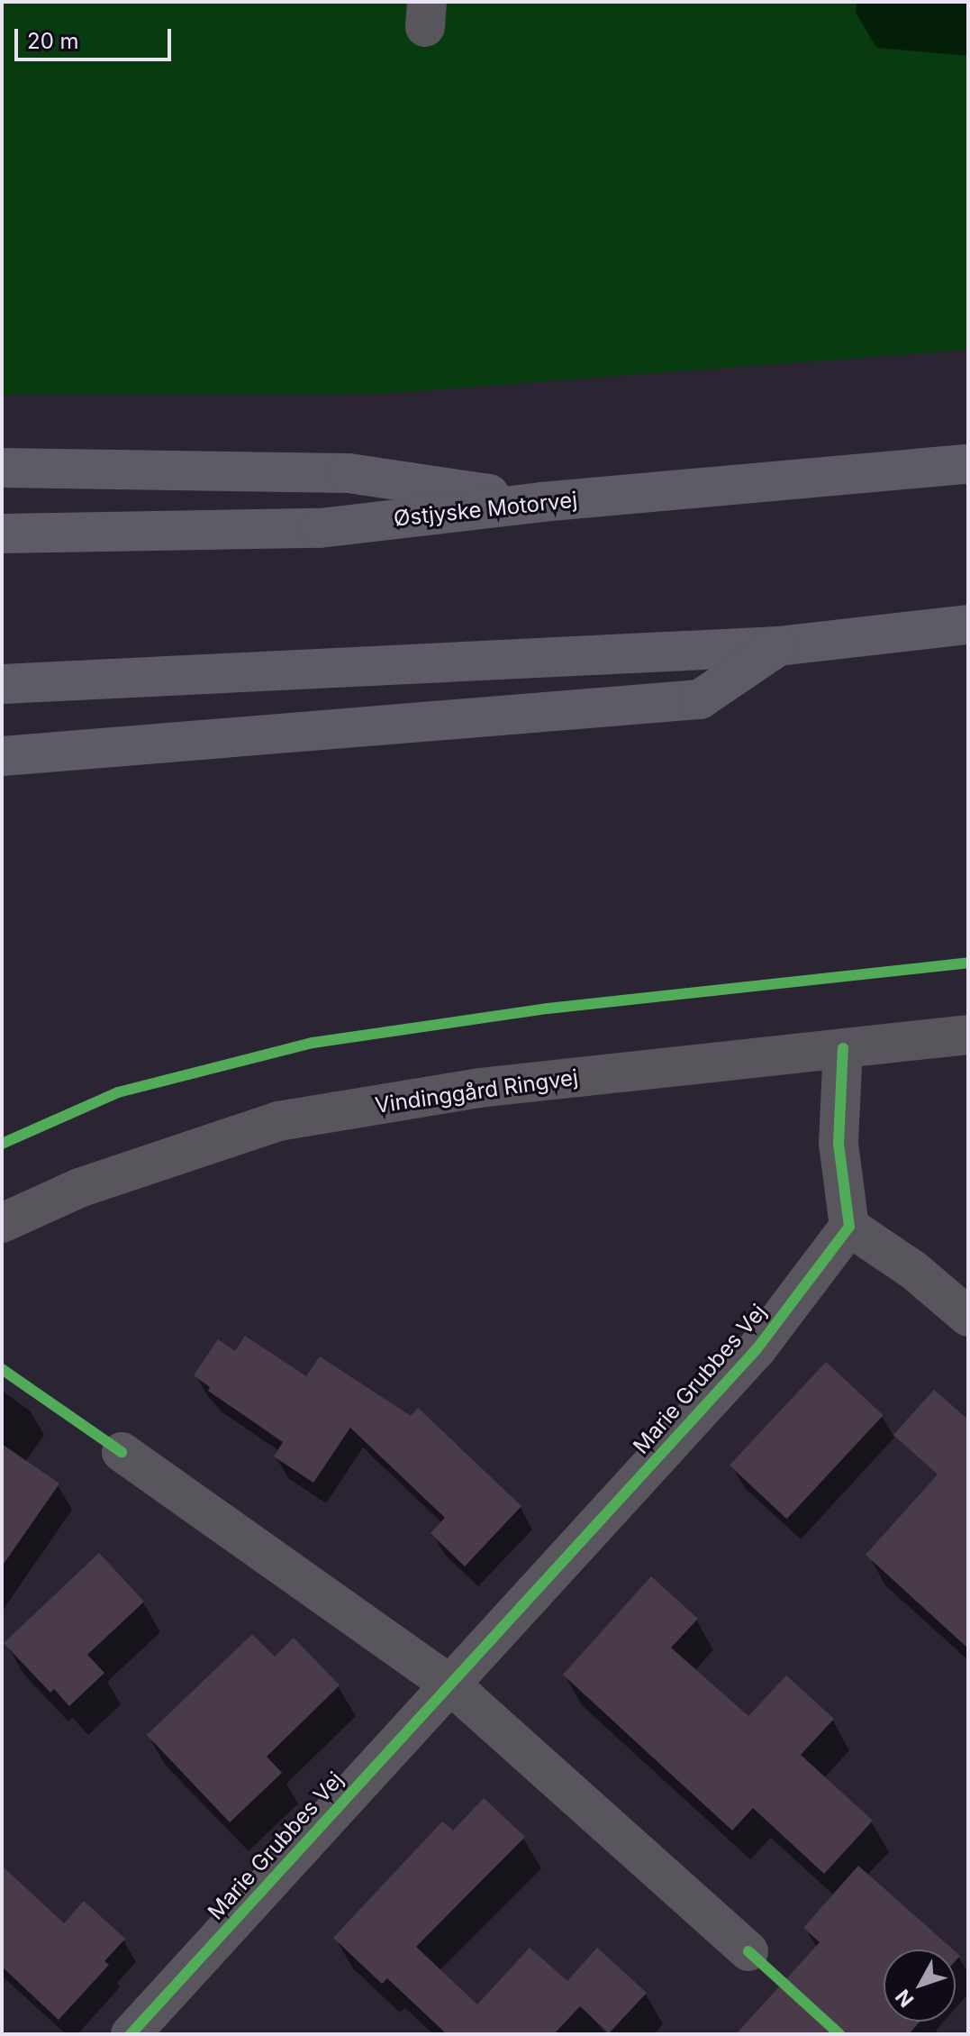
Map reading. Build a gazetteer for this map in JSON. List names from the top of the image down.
{
  "streets": {
    "highway": ["Østjyske Motorvej"],
    "street": ["Vindinggård Ringvej", "Marie Grubbes Vej"]
  },
  "scale_bar": "20 m",
  "north": "bottom left"
}
